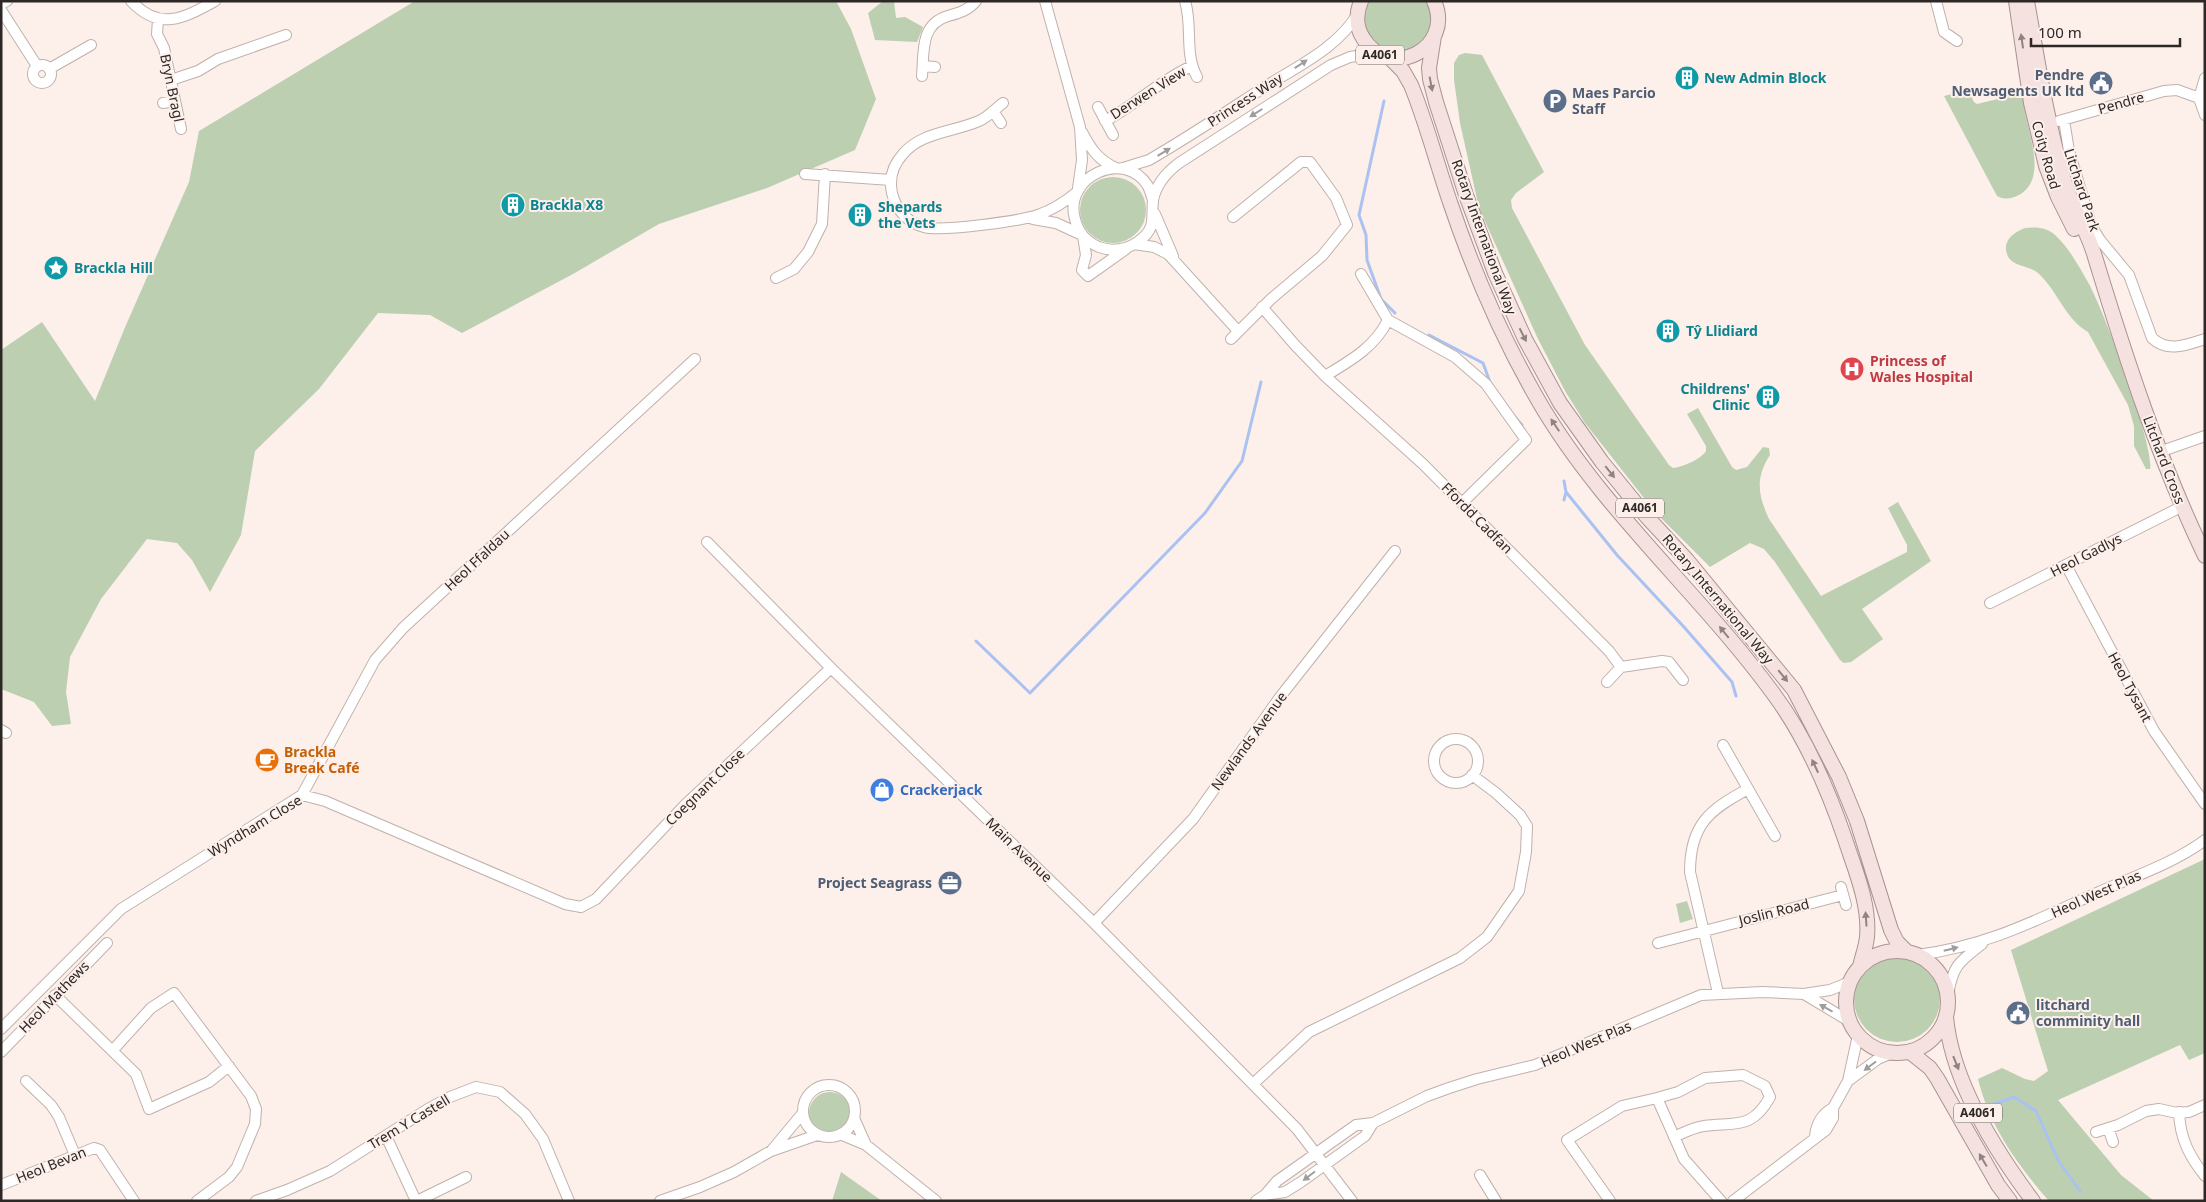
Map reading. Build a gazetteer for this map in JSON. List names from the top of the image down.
{
  "streets": {
    "main road": [
      "A4061",
      "Coity Road",
      "Rotary International Way",
      "Litchard Cross"
    ],
    "street": [
      "Bryn Bragl",
      "Derwen View",
      "Princess Way",
      "Pendre",
      "Litchard Park",
      "Ffordd Cadfan",
      "Heol Gadlys",
      "Heol Ffaldau",
      "Heol Tysant",
      "Newlands Avenue",
      "Coegnant Close",
      "Wyndham Close",
      "Main Avenue",
      "Heol West Plas",
      "Joslin Road",
      "Heol Mathews",
      "Trem Y Castell",
      "Heol Bevan"
    ]
  },
  "crossings": [
    ["A4061", "Princess Way"],
    ["A4061", "Rotary International Way"],
    ["A4061", "Heol West Plas"],
    ["Pendre", "Coity Road"],
    ["Pendre", "Litchard Park"],
    ["Coity Road", "Litchard Cross"],
    ["Rotary International Way", "Heol West Plas"],
    ["Litchard Cross", "Heol Gadlys"],
    ["Heol Gadlys", "Heol Tysant"],
    ["Heol Ffaldau", "Wyndham Close"],
    ["Newlands Avenue", "Main Avenue"],
    ["Coegnant Close", "Wyndham Close"],
    ["Coegnant Close", "Main Avenue"],
    ["Main Avenue", "Heol West Plas"]
  ],
  "places": {
    "building": [
      "New Admin Block",
      "Brackla X8",
      "Shepards the Vets",
      "Tŷ Llidiard",
      "Childrens' Clinic"
    ],
    "public building": ["Pendre Newsagents UK ltd", "litchard comminity hall"],
    "parking": ["Maes Parcio Staff"],
    "place": ["Brackla Hill"],
    "hospital": ["Princess of Wales Hospital"],
    "cafe": ["Brackla Break Café"],
    "shop": ["Crackerjack"],
    "office": ["Project Seagrass"]
  },
  "scale_bar": "100 m"
}
